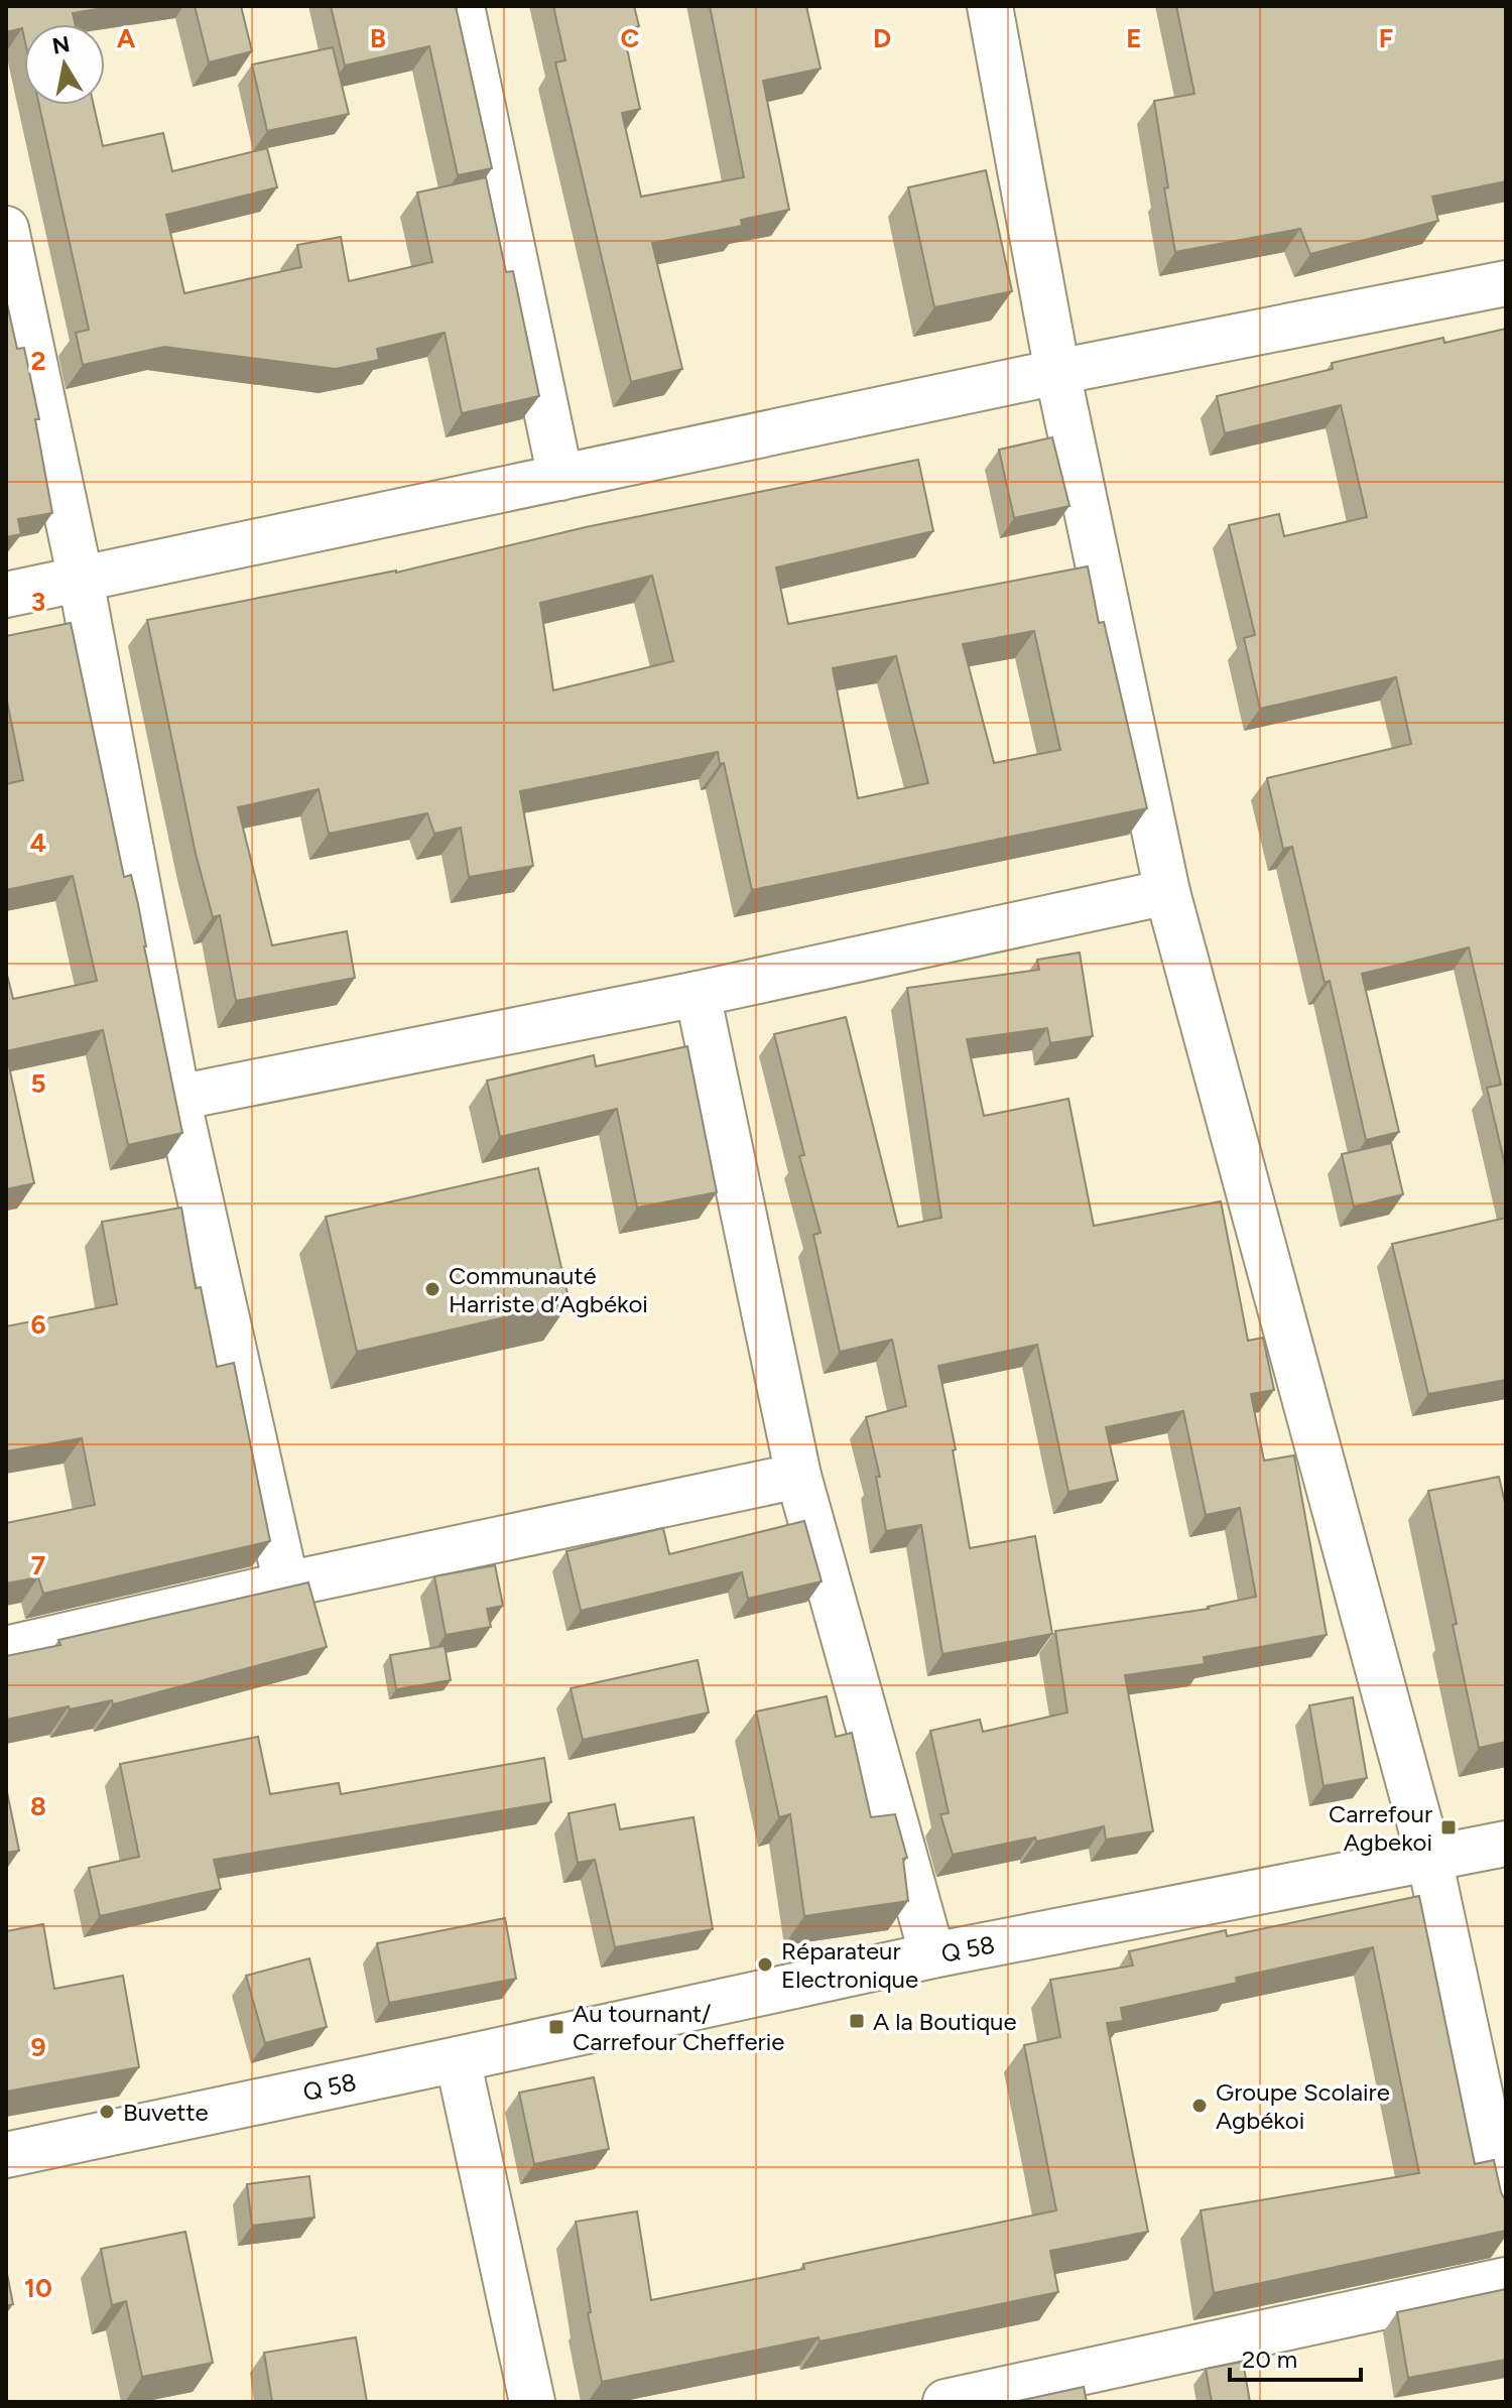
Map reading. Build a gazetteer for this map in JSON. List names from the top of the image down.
{
  "streets": {
    "street": ["Q 58"]
  },
  "places": {
    "other": [
      "Communauté Harriste d’Agbékoi",
      "Réparateur Electronique",
      "Groupe Scolaire Agbékoi",
      "Buvette"
    ],
    "transit": ["Carrefour Agbekoi", "A la Boutique", "Au tournant/ Carrefour Chefferie"]
  },
  "scale_bar": "20 m",
  "north": "top",
  "grid": {
    "columns": [
      "A",
      "B",
      "C",
      "D",
      "E",
      "F"
    ],
    "rows": [
      "2",
      "3",
      "4",
      "5",
      "6",
      "7",
      "8",
      "9",
      "10"
    ]
  }
}
